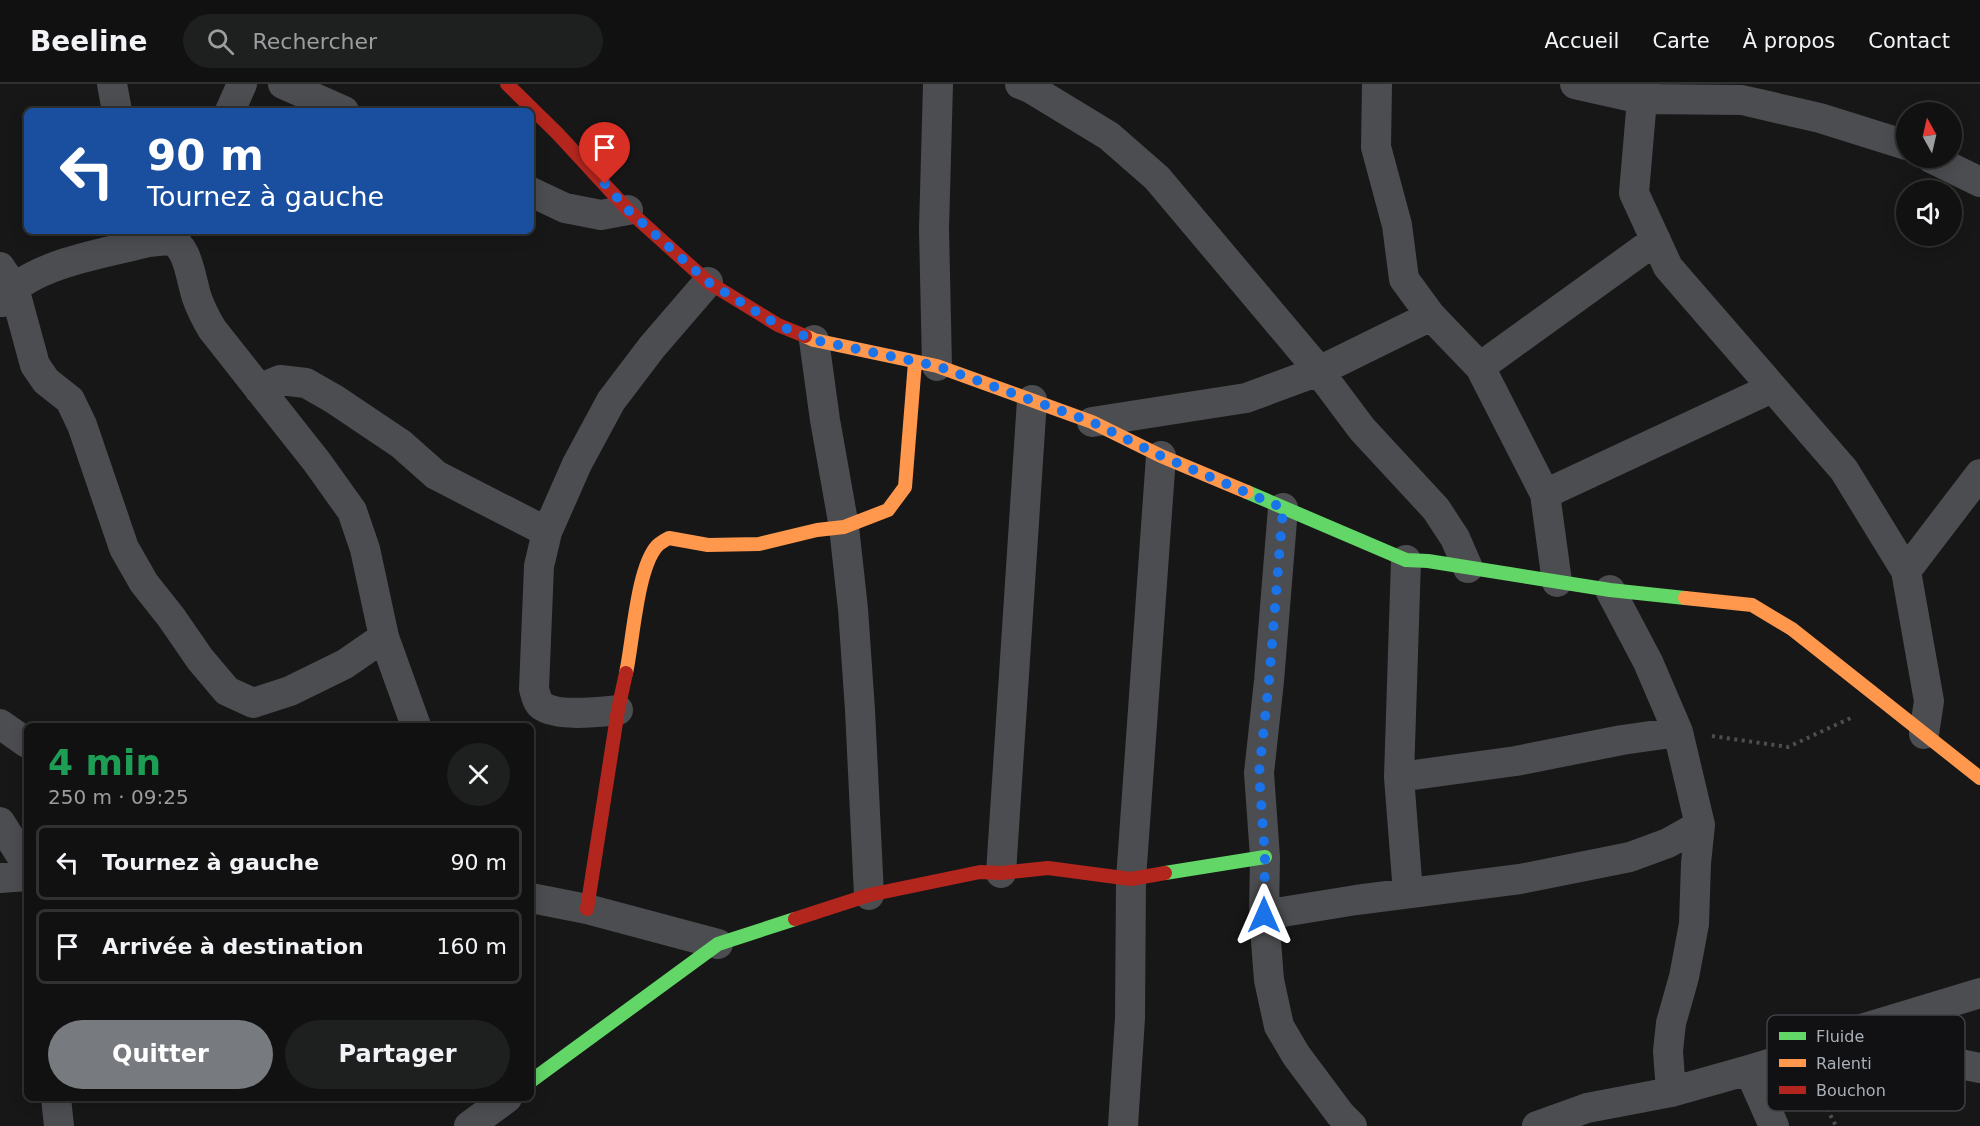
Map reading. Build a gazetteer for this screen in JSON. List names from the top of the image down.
{
  "legend": ["Fluide", "Ralenti", "Bouchon"],
  "north": "top",
  "page": {
    "header": "Beeline",
    "search": "Rechercher",
    "nav": [
      "Accueil",
      "Carte",
      "À propos",
      "Contact"
    ],
    "turn": ["90 m", "Tournez à gauche"],
    "heading": ["4 min", "250 m · 09:25"],
    "list": [
      {
        "name": "Tournez à gauche",
        "value": "90 m"
      },
      {
        "name": "Arrivée à destination",
        "value": "160 m"
      }
    ],
    "buttons": ["Quitter", "Partager"]
  }
}
